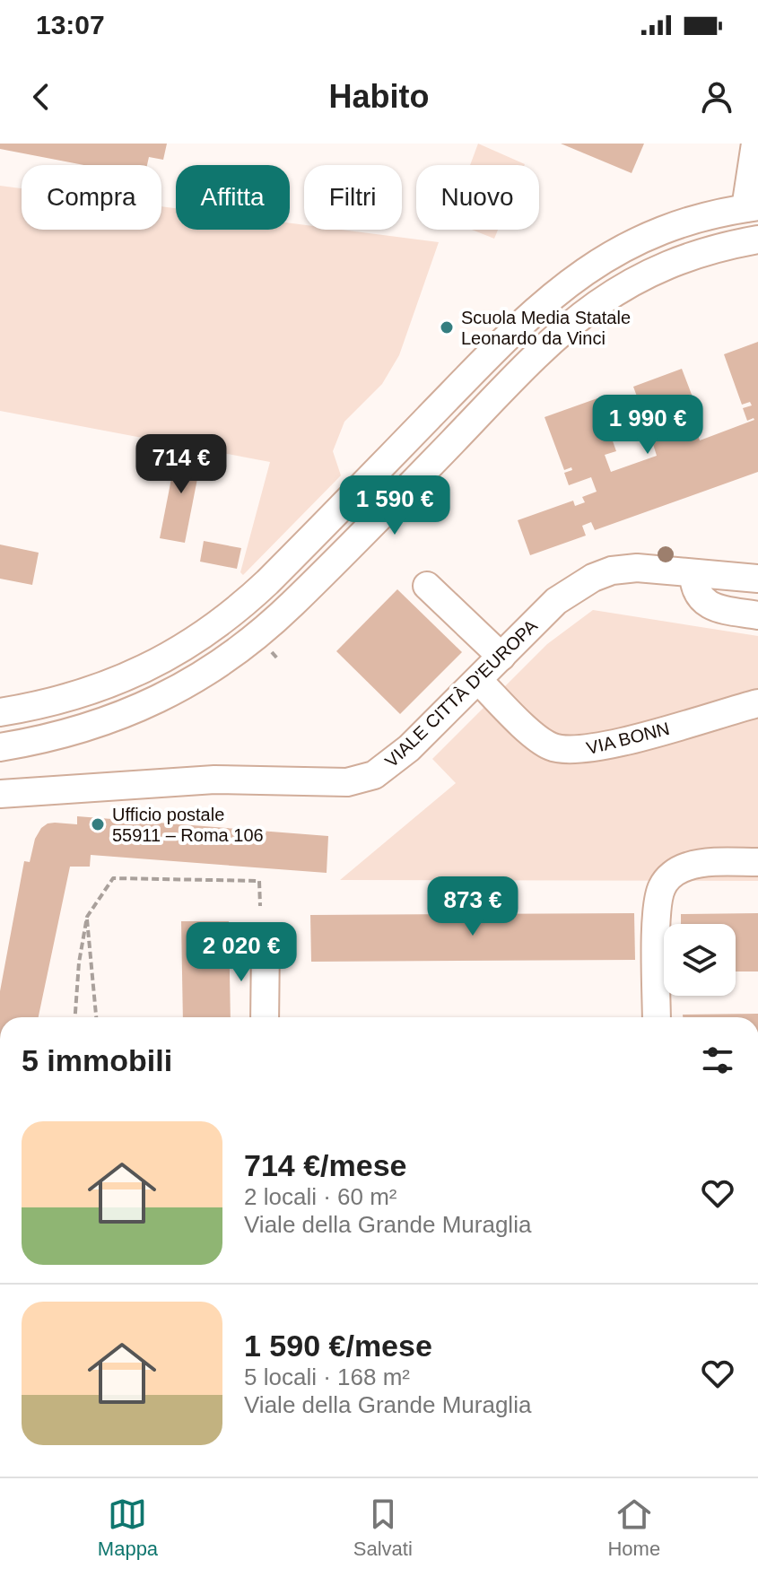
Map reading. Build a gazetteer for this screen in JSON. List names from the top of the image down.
{
  "streets": {
    "street": ["VIALE CITTÀ D'EUROPA", "VIA BONN"]
  },
  "crossings": [
    ["VIALE CITTÀ D'EUROPA", "VIA BONN"]
  ],
  "places": ["Scuola Media Statale Leonardo da Vinci", "Ufficio postale 55911 – Roma 106"],
  "page": {
    "status": "13:07",
    "header": "Habito",
    "chip": [
      "Compra",
      "Affitta",
      "Filtri",
      "Nuovo"
    ],
    "price": [
      "1 990 €",
      "714 €",
      "1 590 €",
      "873 €",
      "2 020 €"
    ],
    "heading": "5 immobili",
    "list": [
      {
        "name": "714 €/mese",
        "note": "2 locali · 60 m² · Viale della Grande Muraglia"
      },
      {
        "name": "1 590 €/mese",
        "note": "5 locali · 168 m² · Viale della Grande Muraglia"
      }
    ],
    "tabs": ["Mappa", "Salvati", "Home"]
  }
}
